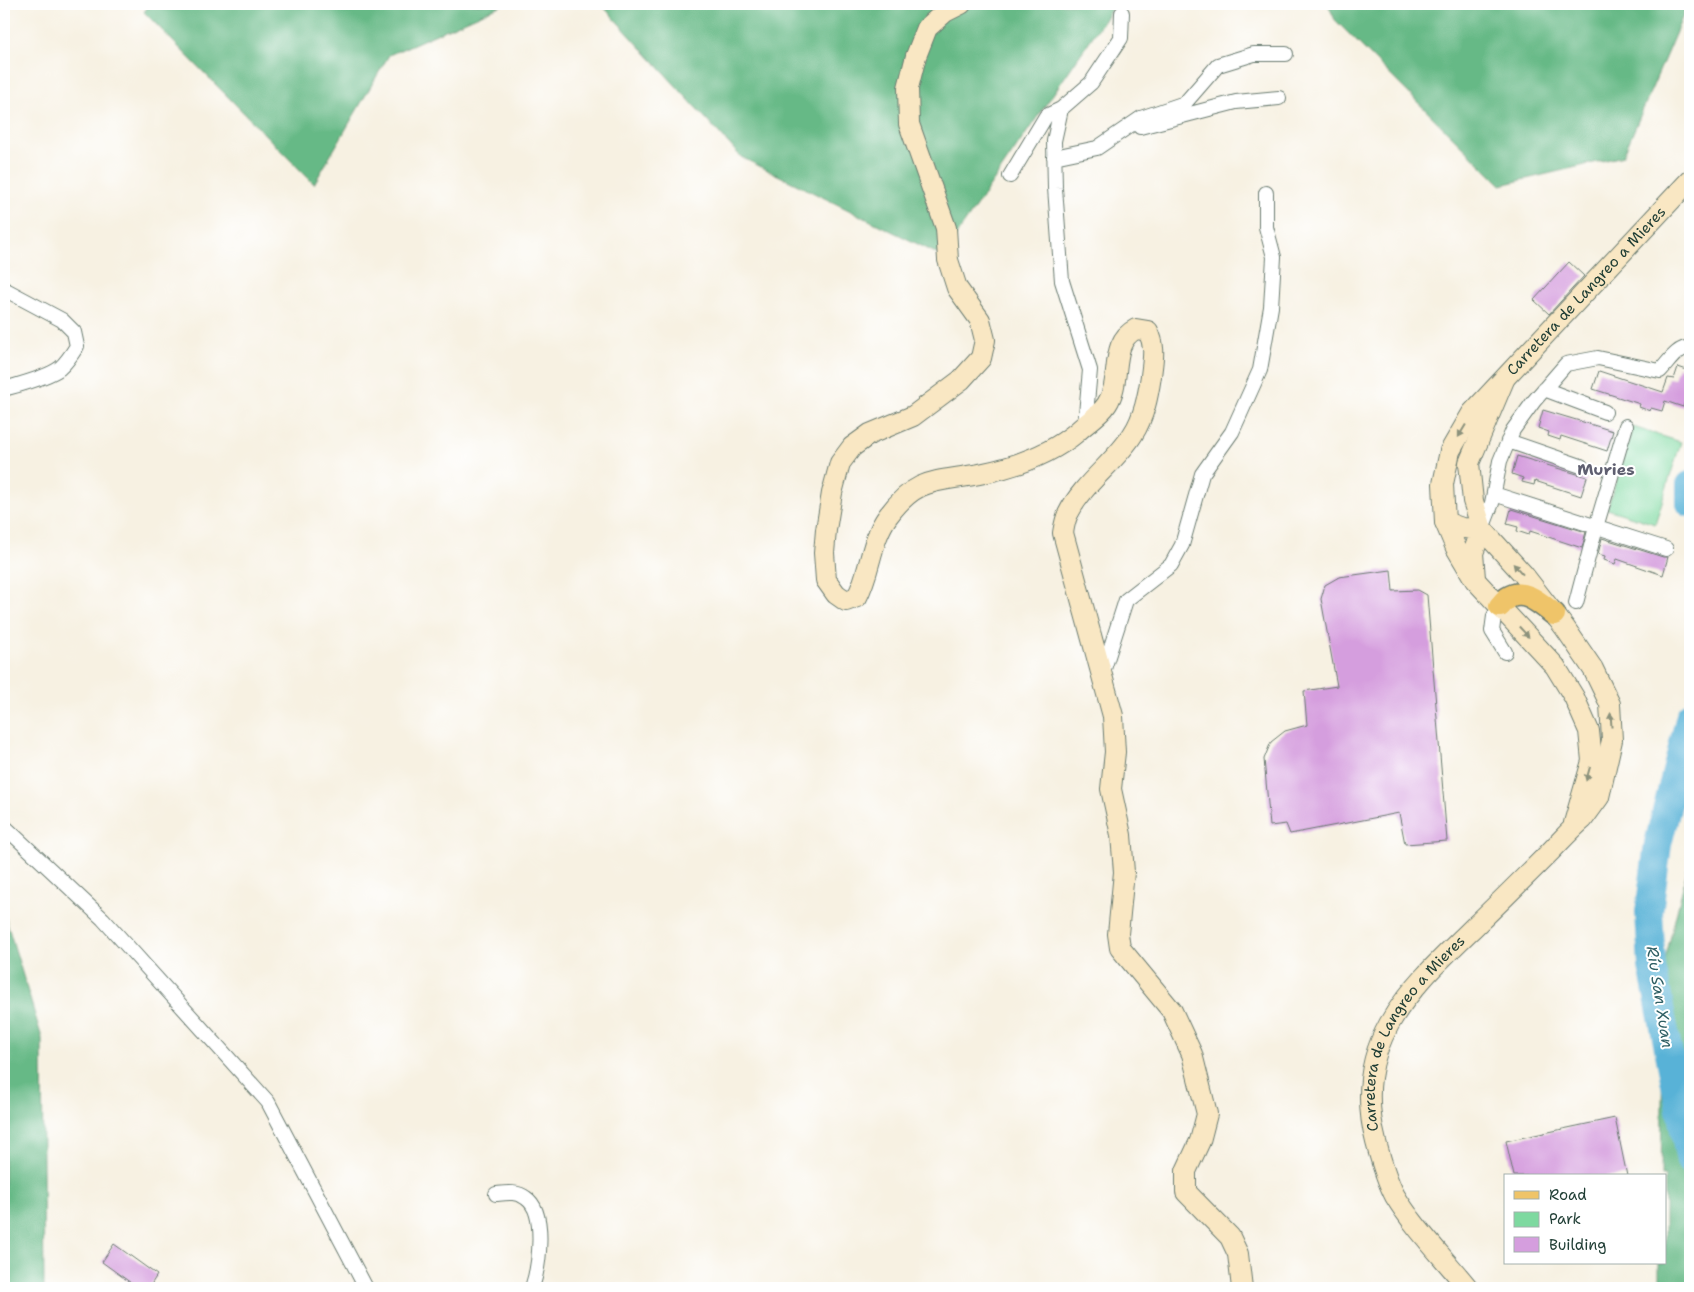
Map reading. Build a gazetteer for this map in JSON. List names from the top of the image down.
{
  "streets": {
    "street": ["Carretera de Langreo a Mieres"]
  },
  "districts": ["Muries"],
  "water": ["Ríu San Xuan"],
  "legend": ["Road", "Park", "Building"]
}
